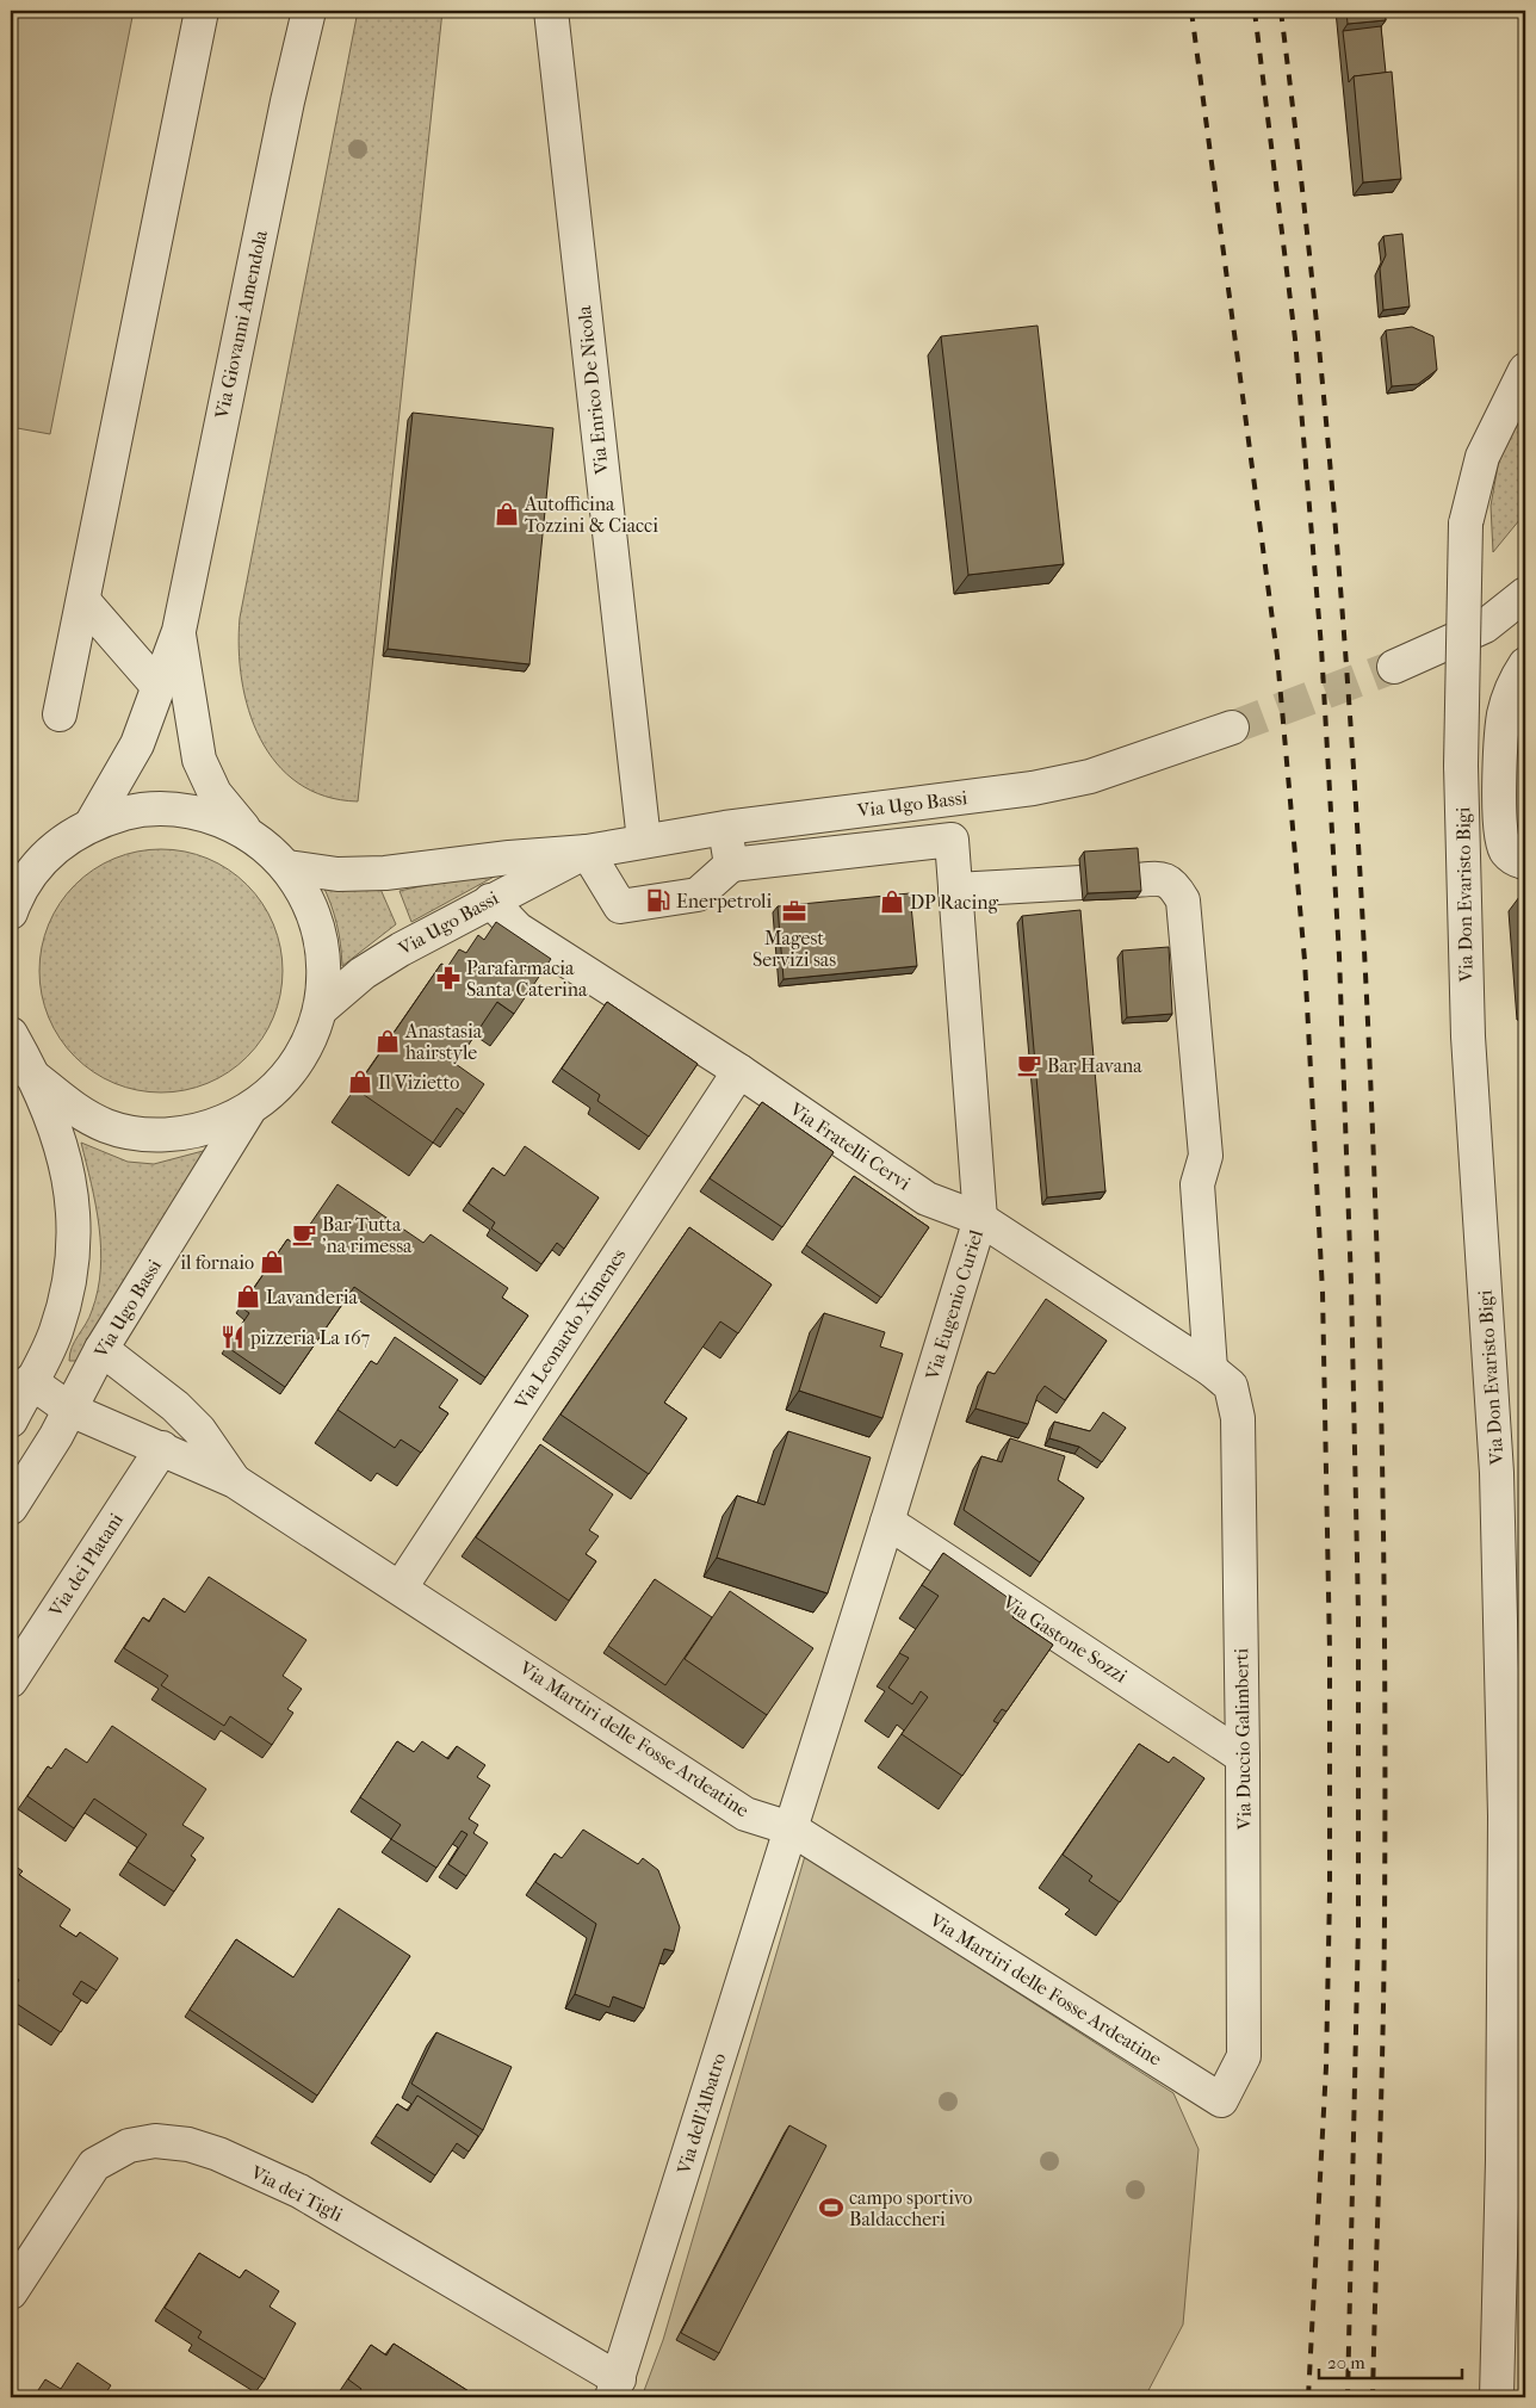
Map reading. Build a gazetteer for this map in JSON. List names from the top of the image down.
{
  "streets": {
    "street": [
      "Via Giovanni Amendola",
      "Via Enrico De Nicola",
      "Via Ugo Bassi",
      "Via Don Evaristo Bigi",
      "Via Fratelli Cervi",
      "Via Eugenio Curiel",
      "Via Leonardo Ximenes",
      "Via dei Platani",
      "Via Gastone Sozzi",
      "Via Martiri delle Fosse Ardeatine",
      "Via Duccio Galimberti",
      "Via dell'Albatro",
      "Via dei Tigli"
    ]
  },
  "crossings": [
    ["Via Giovanni Amendola", "Via Ugo Bassi"],
    ["Via Enrico De Nicola", "Via Ugo Bassi"],
    ["Via Ugo Bassi", "Via Fratelli Cervi"],
    ["Via Ugo Bassi", "Via Martiri delle Fosse Ardeatine"],
    ["Via Fratelli Cervi", "Via Eugenio Curiel"],
    ["Via Fratelli Cervi", "Via Leonardo Ximenes"],
    ["Via Fratelli Cervi", "Via Duccio Galimberti"],
    ["Via Eugenio Curiel", "Via Gastone Sozzi"],
    ["Via Eugenio Curiel", "Via Martiri delle Fosse Ardeatine"],
    ["Via Eugenio Curiel", "Via dell'Albatro"],
    ["Via Leonardo Ximenes", "Via Martiri delle Fosse Ardeatine"],
    ["Via dei Platani", "Via Martiri delle Fosse Ardeatine"],
    ["Via Gastone Sozzi", "Via Duccio Galimberti"],
    ["Via Martiri delle Fosse Ardeatine", "Via Duccio Galimberti"],
    ["Via Martiri delle Fosse Ardeatine", "Via dell'Albatro"],
    ["Via dell'Albatro", "Via dei Tigli"]
  ],
  "places": {
    "shop": [
      "Autofficina Tozzini & Ciacci",
      "DP Racing",
      "Anastasia hairstyle",
      "Il Vizietto",
      "il fornaio",
      "Lavanderia"
    ],
    "fuel station": ["Enerpetroli"],
    "office": ["Magest Servizi sas"],
    "pharmacy": ["Parafarmacia Santa Caterina"],
    "cafe": ["Bar Havana", "Bar Tutta 'na rimessa"],
    "restaurant": ["pizzeria La 167"],
    "sports": ["campo sportivo Baldaccheri"]
  },
  "scale_bar": "20 m"
}
